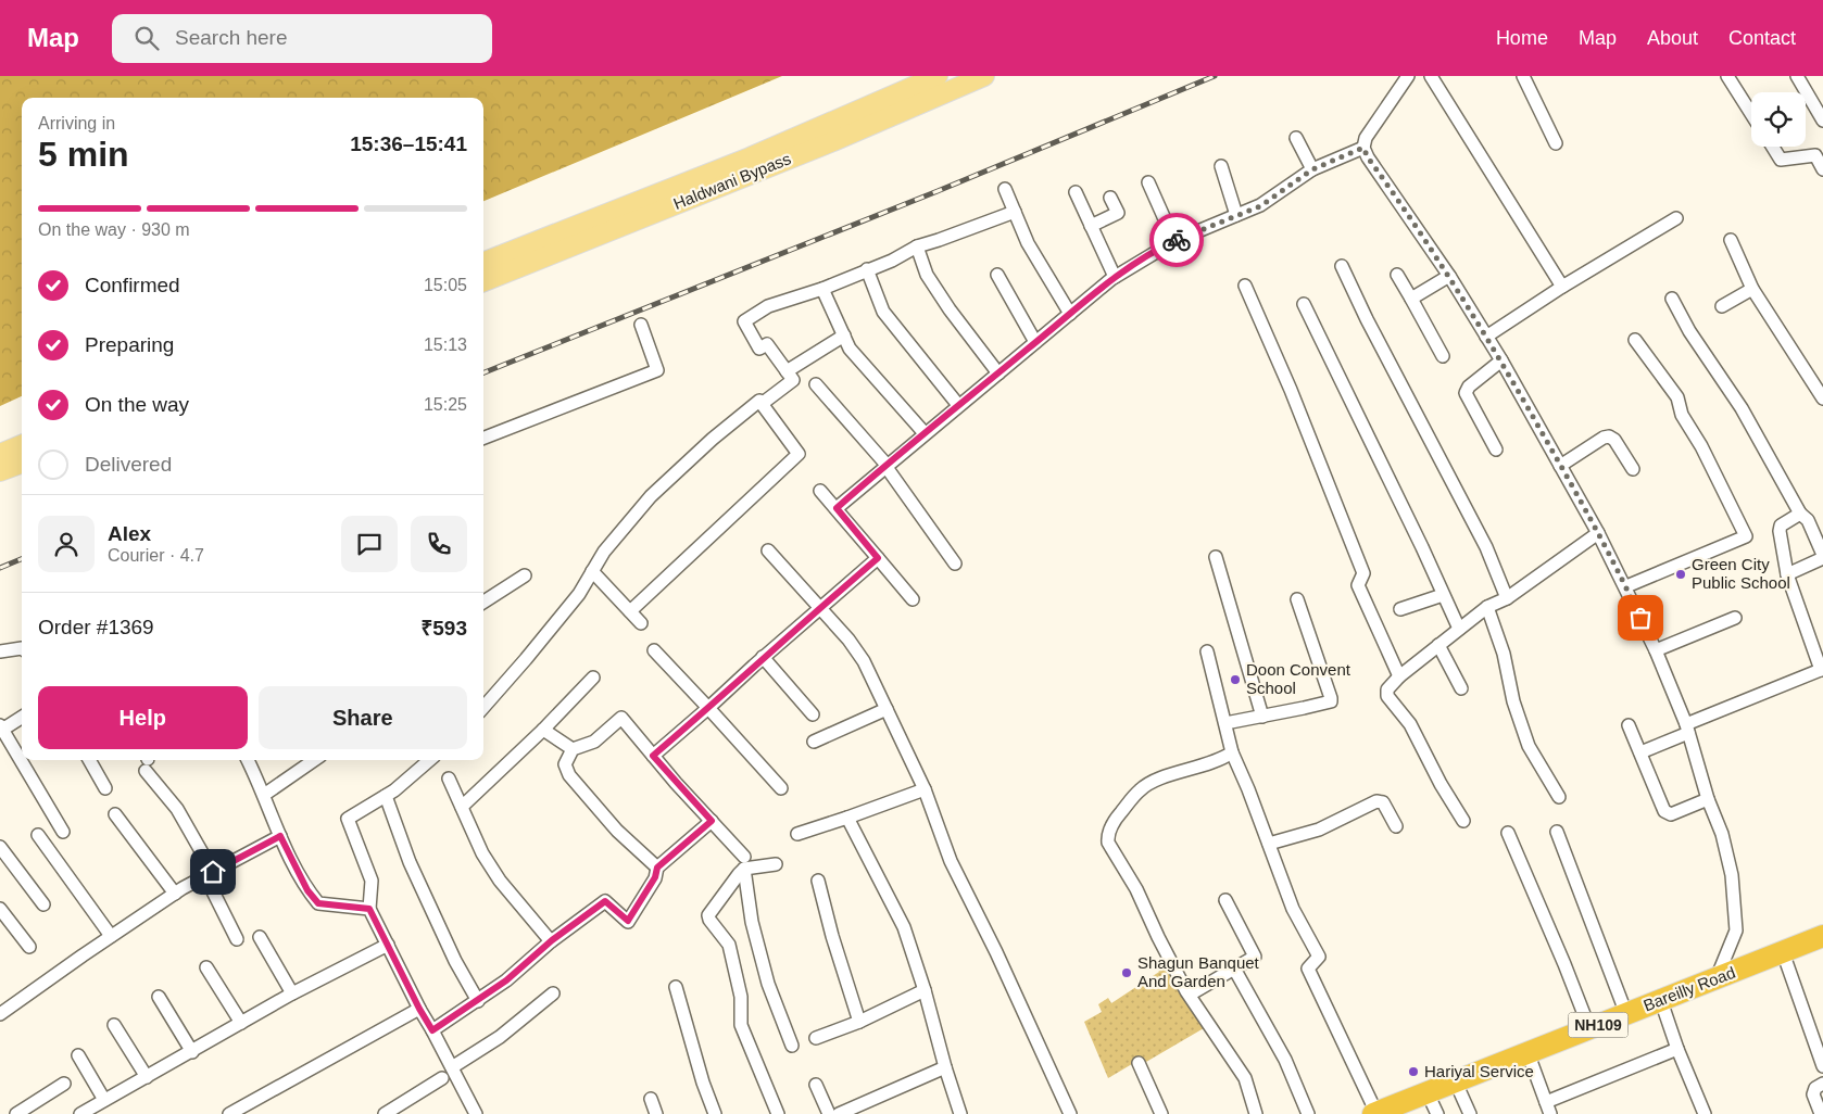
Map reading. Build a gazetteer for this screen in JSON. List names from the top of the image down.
{
  "streets": {
    "highway": ["Bareilly Road", "NH109"],
    "main road": ["Haldwani Bypass"]
  },
  "places": [
    "Green City Public School",
    "Doon Convent School",
    "Shagun Banquet And Garden",
    "Hariyal Service"
  ],
  "page": {
    "header": "Map",
    "search": "Search here",
    "nav": [
      "Home",
      "Map",
      "About",
      "Contact"
    ],
    "heading": ["5 min", "Arriving in", "15:36–15:41"],
    "panel": [
      "Alex",
      "Courier · 4.7",
      "Order #1369",
      "₹593"
    ],
    "bar": "On the way · 930 m",
    "list": [
      ["Confirmed", "15:05"],
      ["Preparing", "15:13"],
      ["On the way", "15:25"],
      "Delivered"
    ],
    "buttons": ["Help", "Share"]
  }
}
